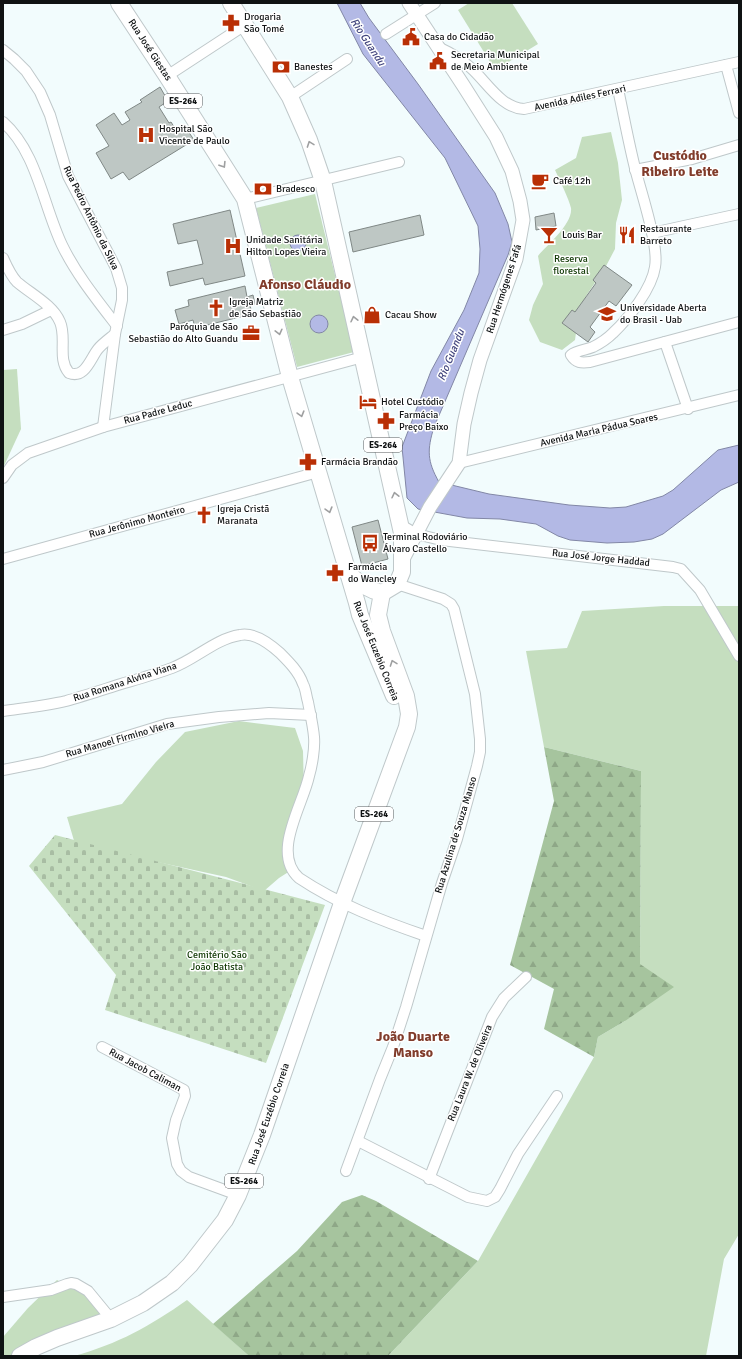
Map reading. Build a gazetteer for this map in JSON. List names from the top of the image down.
{
  "streets": {
    "main road": [
      "Rua José Giestas",
      "ES-264",
      "Rua José Euzebio Correia",
      "Rua José Euzébio Correia"
    ],
    "street": [
      "Avenida Adiles Ferrari",
      "Rua Pedro Antônio da Silva",
      "Rua Hermógenes Fafá",
      "Rua Padre Leduc",
      "Avenida Maria Pádua Soares",
      "Rua Jerônimo Monteiro",
      "Rua José Jorge Haddad",
      "Rua Romana Alvina Viana",
      "Rua Manoel Firmino Vieira",
      "Rua Azulina de Souza Manso",
      "Rua Jacob Caliman",
      "Rua Laura W. de Oliveira"
    ]
  },
  "crossings": [
    ["Rua José Giestas", "ES-264"],
    ["Avenida Adiles Ferrari", "Rua Hermógenes Fafá"],
    ["ES-264", "Rua Padre Leduc"],
    ["ES-264", "Rua Jerônimo Monteiro"],
    ["ES-264", "Rua José Jorge Haddad"],
    ["ES-264", "Rua José Euzebio Correia"],
    ["ES-264", "Rua Azulina de Souza Manso"],
    ["Rua Pedro Antônio da Silva", "Rua Padre Leduc"],
    ["Rua Hermógenes Fafá", "Avenida Maria Pádua Soares"],
    ["Rua José Euzebio Correia", "Rua Romana Alvina Viana"],
    ["Rua José Euzebio Correia", "Rua José Euzébio Correia"],
    ["Rua Romana Alvina Viana", "Rua Manoel Firmino Vieira"],
    ["Rua Romana Alvina Viana", "Rua Azulina de Souza Manso"],
    ["Rua Romana Alvina Viana", "Rua José Euzébio Correia"],
    ["Rua Jacob Caliman", "Rua José Euzébio Correia"]
  ],
  "districts": ["Custódio Ribeiro Leite", "Afonso Cláudio", "João Duarte Manso"],
  "water": ["Rio Guandu"],
  "parks": ["Reserva florestal", "Cemitério São João Batista"],
  "places": {
    "pharmacy": [
      "Drogaria São Tomé",
      "Farmácia Preço Baixo",
      "Farmácia Brandão",
      "Farmácia do Wancley"
    ],
    "public building": ["Casa do Cidadão", "Secretaria Municipal de Meio Ambiente"],
    "bank": ["Banestes", "Bradesco"],
    "hospital": ["Hospital São Vicente de Paulo", "Unidade Sanitária Hilton Lopes Vieira"],
    "cafe": ["Café 12h"],
    "bar": ["Louis Bar"],
    "restaurant": ["Restaurante Barreto"],
    "church": ["Igreja Matriz de São Sebastião", "Igreja Cristã Maranata"],
    "school or university": ["Universidade Aberta do Brasil - Uab"],
    "shop": ["Cacau Show"],
    "office": ["Paróquia de São Sebastião do Alto Guandu"],
    "hotel": ["Hotel Custódio"],
    "bus stop": ["Terminal Rodoviário Álvaro Castello"]
  }
}
